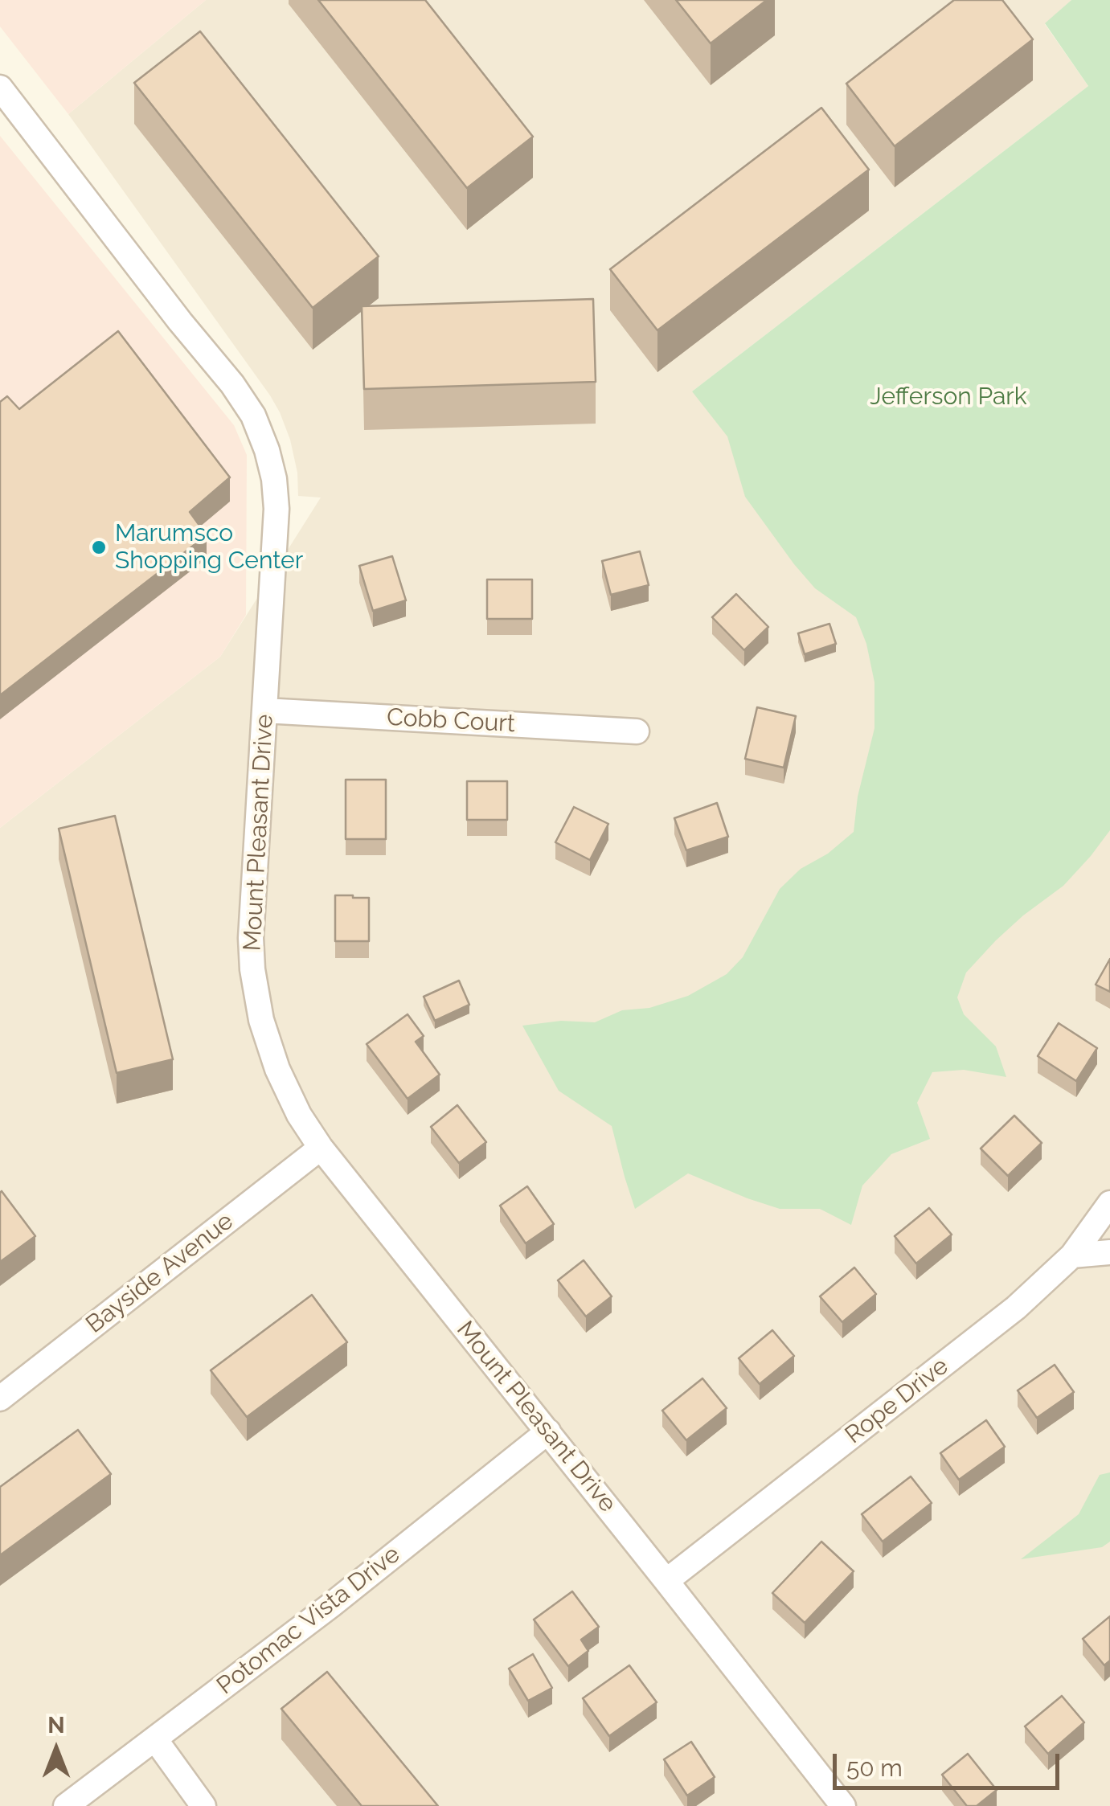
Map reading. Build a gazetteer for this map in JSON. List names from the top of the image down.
{
  "streets": {
    "street": [
      "Cobb Court",
      "Mount Pleasant Drive",
      "Bayside Avenue",
      "Rope Drive",
      "Potomac Vista Drive"
    ]
  },
  "crossings": [
    ["Cobb Court", "Mount Pleasant Drive"],
    ["Mount Pleasant Drive", "Bayside Avenue"],
    ["Mount Pleasant Drive", "Rope Drive"],
    ["Mount Pleasant Drive", "Potomac Vista Drive"]
  ],
  "parks": ["Jefferson Park"],
  "places": ["Marumsco Shopping Center"],
  "scale_bar": "50 m",
  "north": "top"
}
